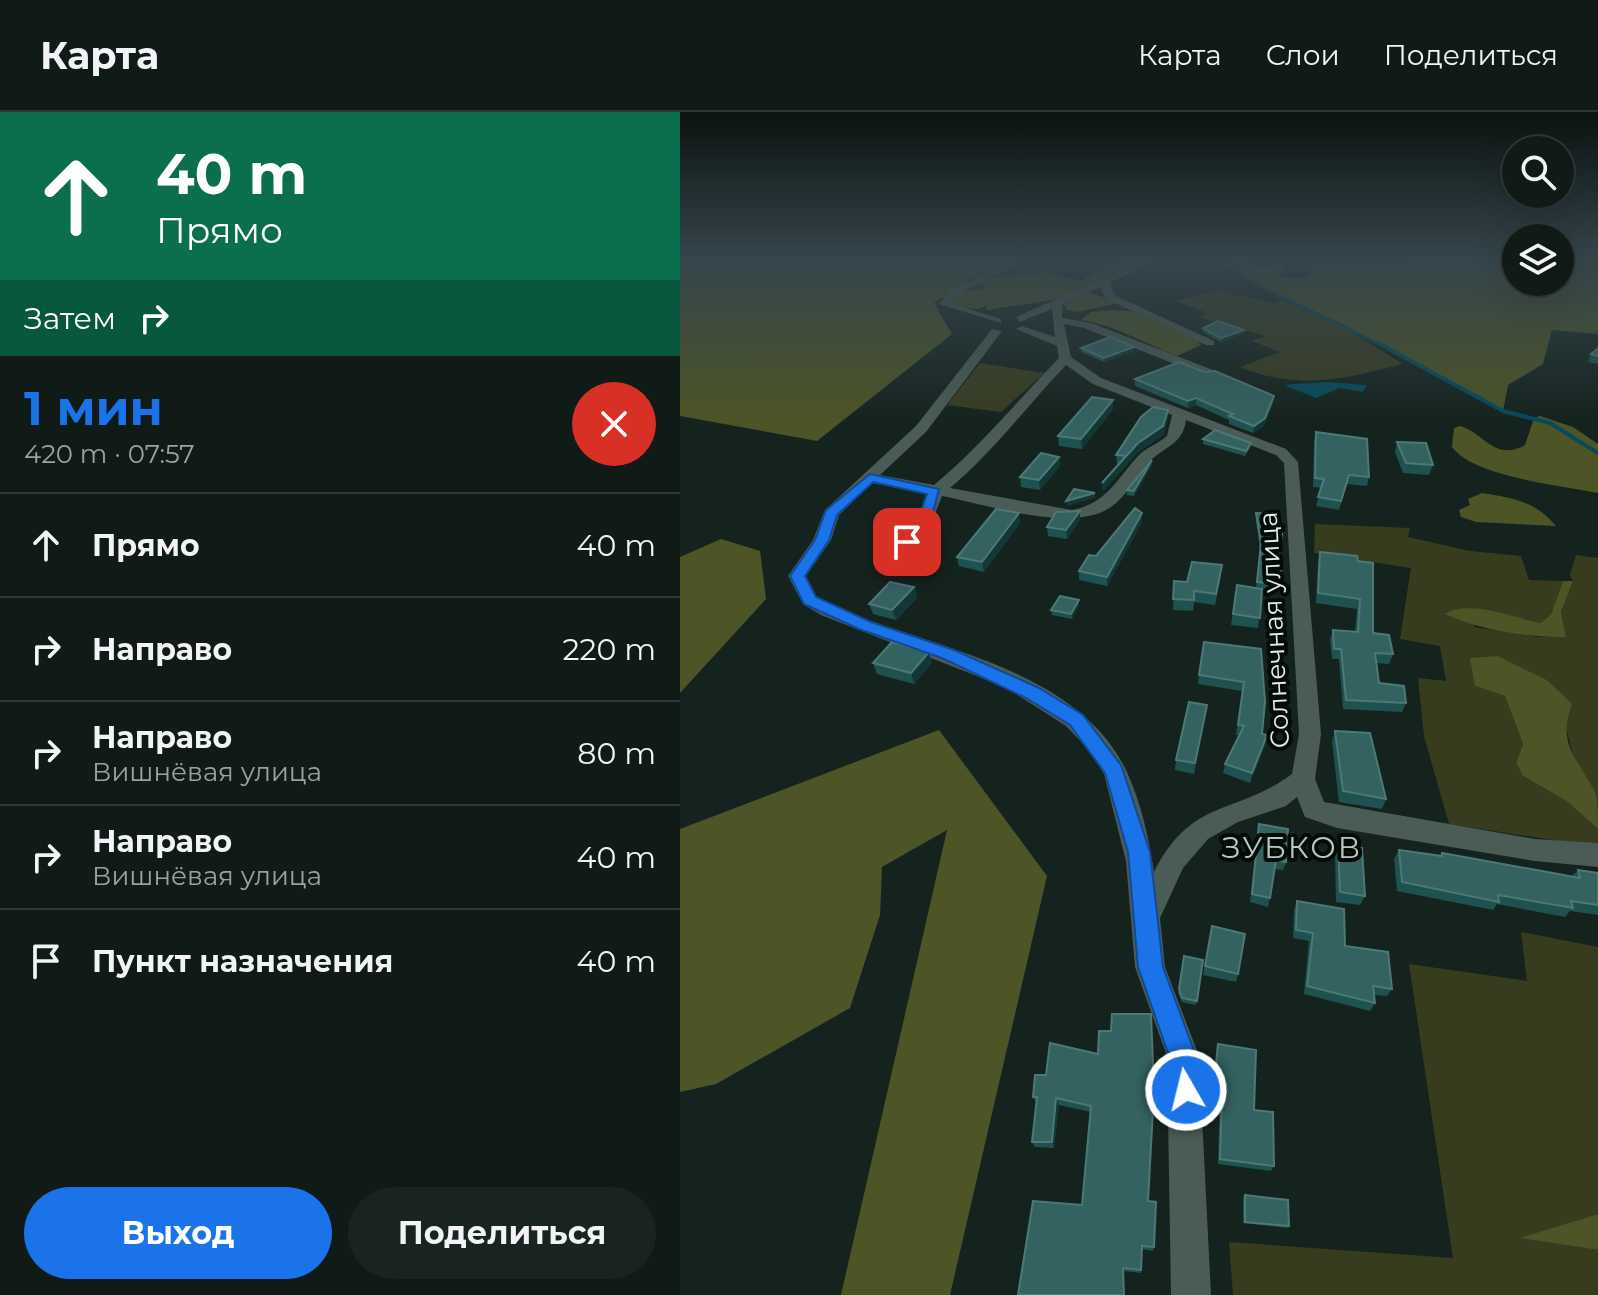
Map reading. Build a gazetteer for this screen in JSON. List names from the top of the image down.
{
  "streets": {
    "street": ["Солнечная улица"]
  },
  "districts": ["ЗУБКОВ"],
  "page": {
    "header": "Карта",
    "nav": ["Карта", "Слои", "Поделиться"],
    "turn": ["40 m", "Прямо"],
    "then": "Затем",
    "heading": ["1 мин", "420 m · 07:57"],
    "list": [
      {
        "name": "Прямо",
        "value": "40 m"
      },
      {
        "name": "Направо",
        "value": "220 m"
      },
      {
        "name": "Направо",
        "note": "Вишнёвая улица",
        "value": "80 m"
      },
      {
        "name": "Направо",
        "note": "Вишнёвая улица",
        "value": "40 m"
      },
      {
        "name": "Пункт назначения",
        "value": "40 m"
      }
    ],
    "buttons": ["Выход", "Поделиться"]
  }
}
